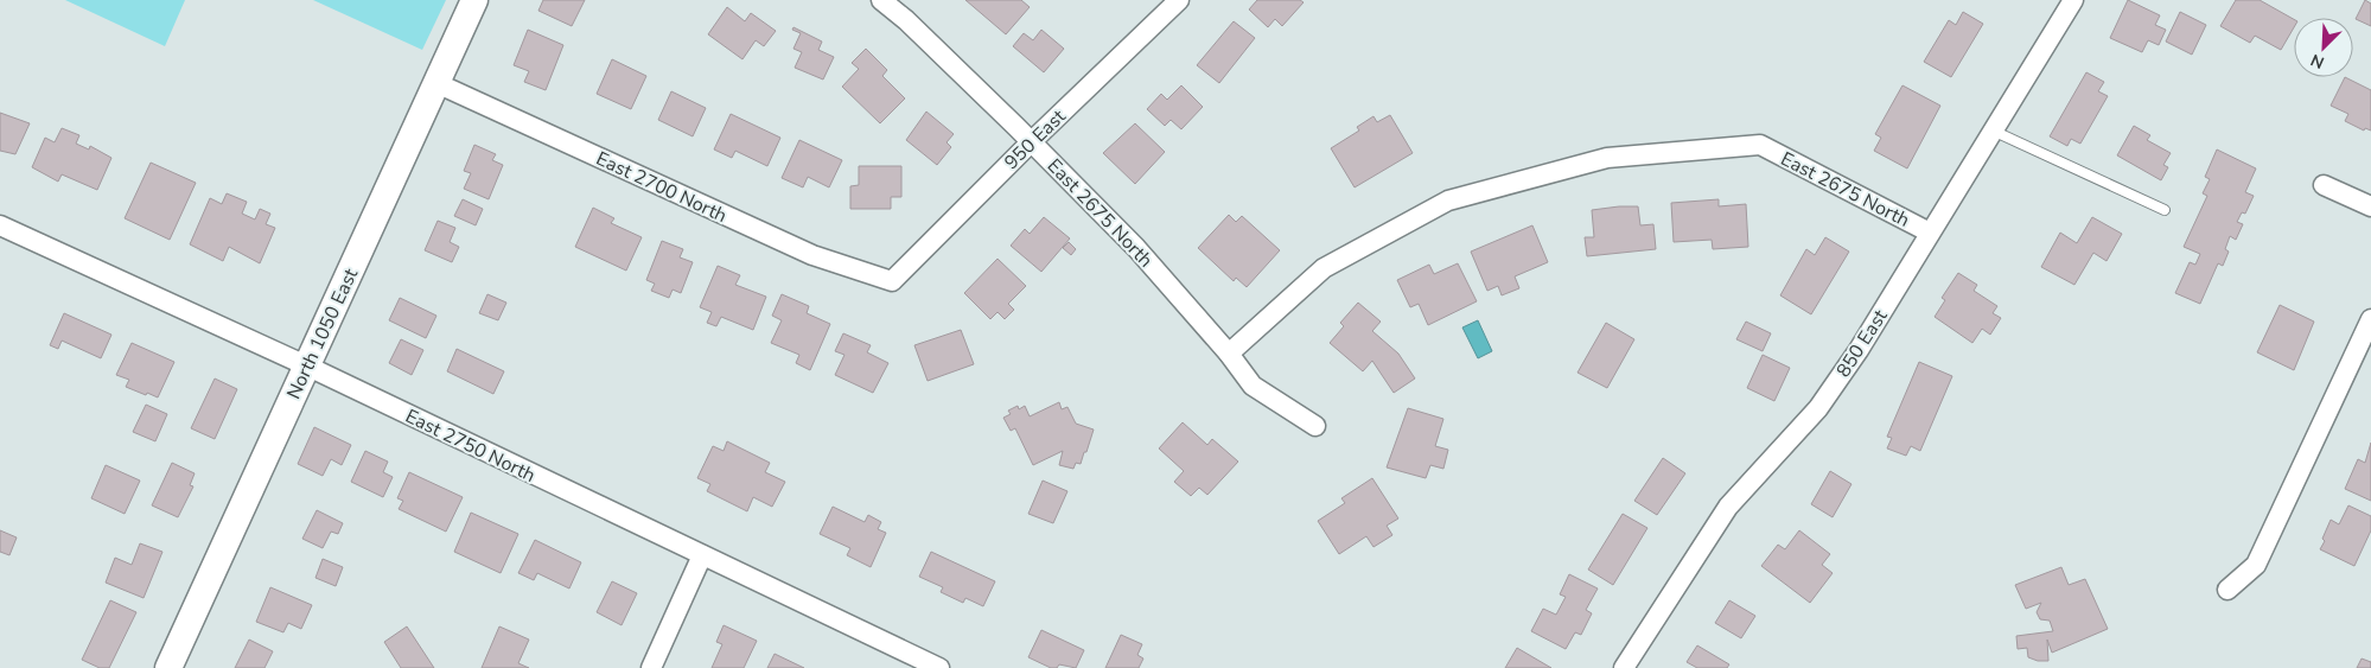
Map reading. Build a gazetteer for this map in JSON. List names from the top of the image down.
{
  "streets": {
    "main road": ["North 1050 East"],
    "street": [
      "950 East",
      "East 2700 North",
      "East 2675 North",
      "850 East",
      "East 2750 North"
    ]
  },
  "crossings": [
    ["950 East", "East 2700 North"],
    ["950 East", "East 2675 North"],
    ["East 2700 North", "North 1050 East"],
    ["East 2675 North", "850 East"],
    ["North 1050 East", "East 2750 North"]
  ],
  "north": "bottom left"
}
